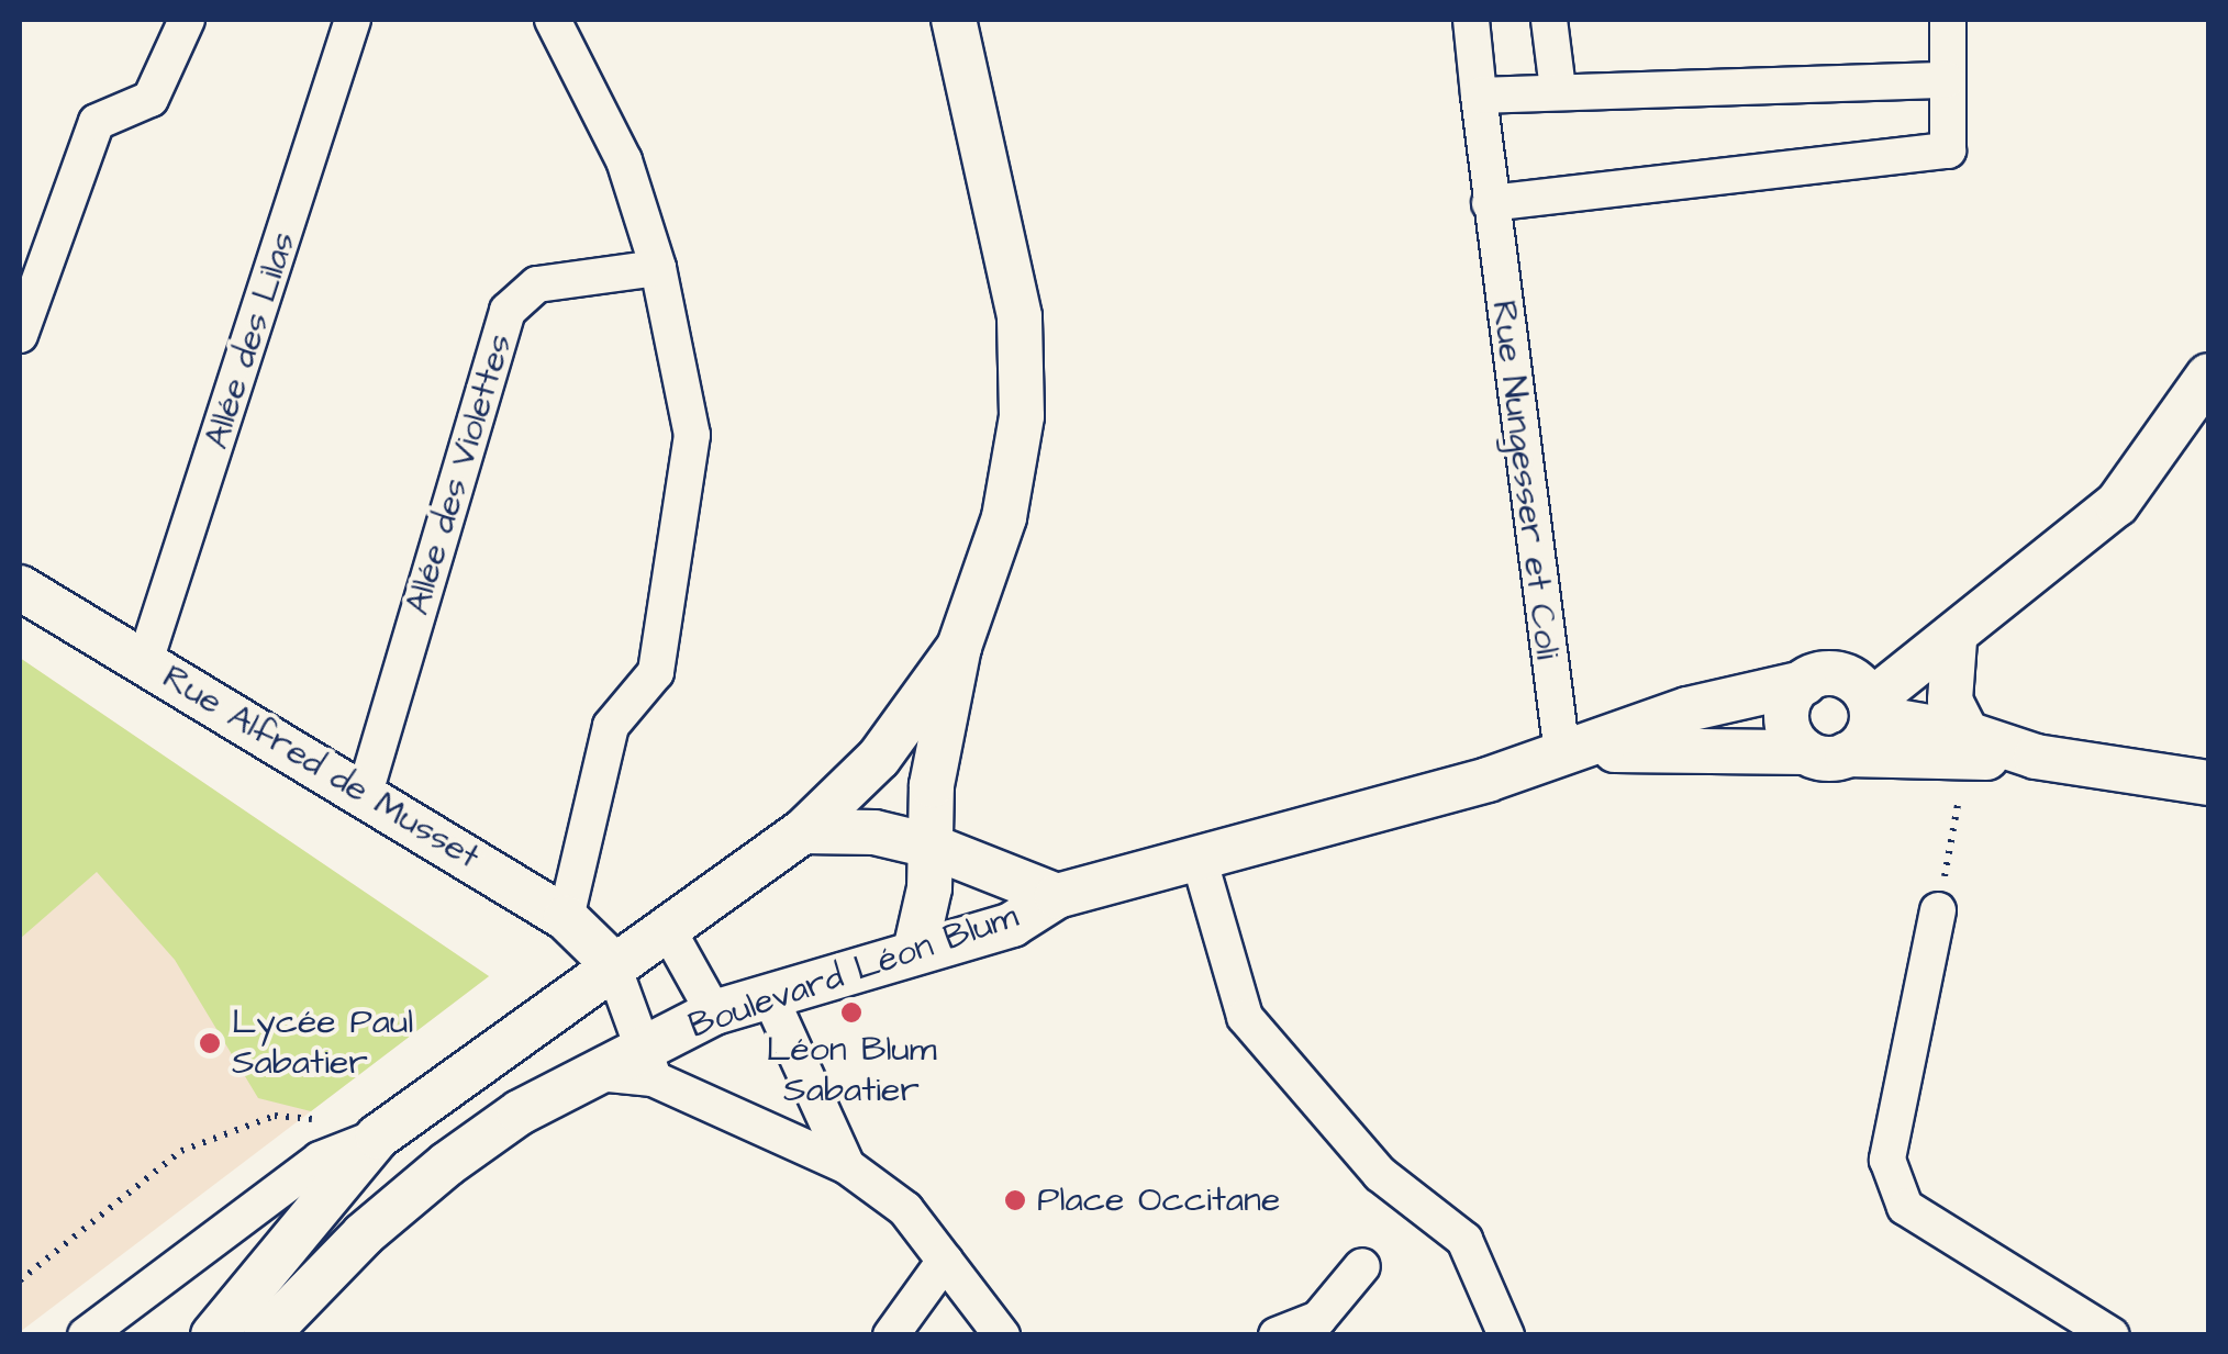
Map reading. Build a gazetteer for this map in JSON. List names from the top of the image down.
{
  "streets": {
    "street": [
      "Allée des Lilas",
      "Allée des Violettes",
      "Rue Nungesser et Coli",
      "Rue Alfred de Musset",
      "Boulevard Léon Blum"
    ]
  },
  "crossings": [
    ["Allée des Lilas", "Rue Alfred de Musset"],
    ["Allée des Violettes", "Rue Alfred de Musset"],
    ["Rue Nungesser et Coli", "Boulevard Léon Blum"]
  ],
  "places": ["Léon Blum Sabatier", "Lycée Paul Sabatier", "Place Occitane"]
}
